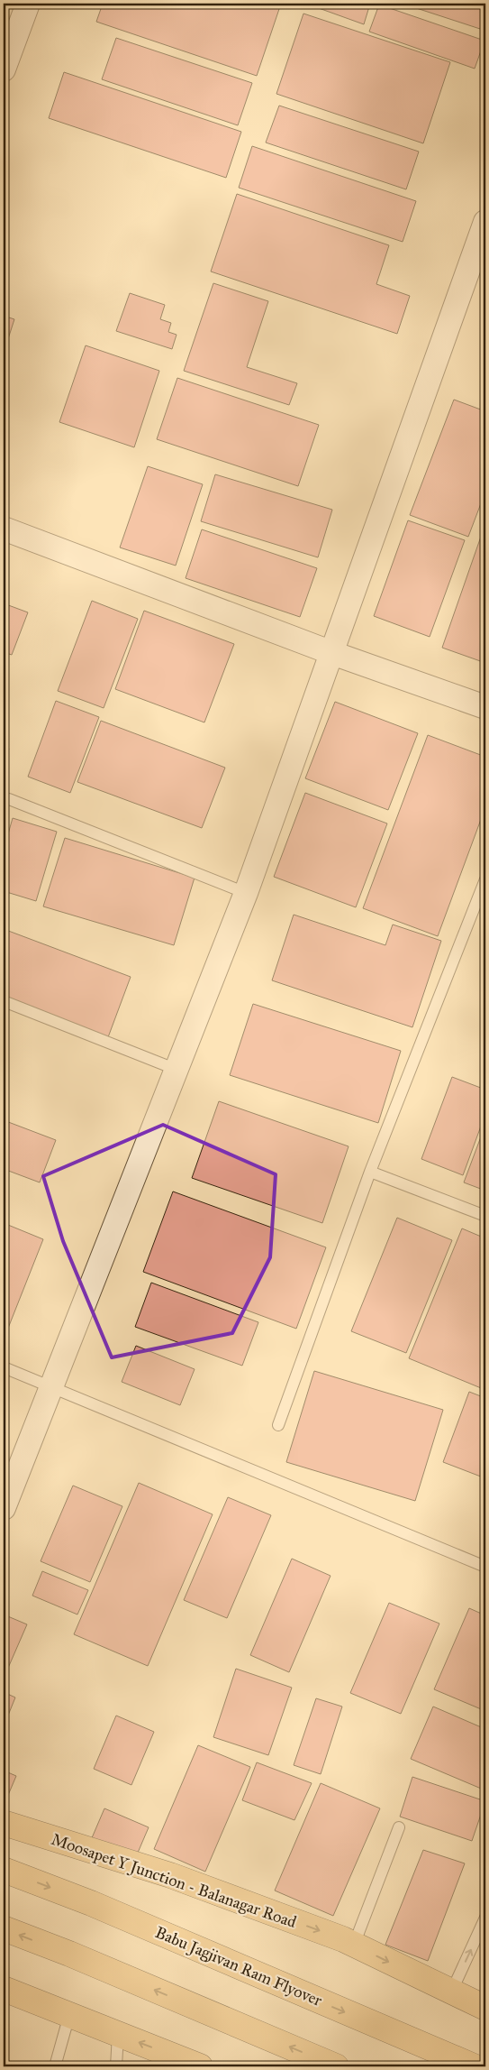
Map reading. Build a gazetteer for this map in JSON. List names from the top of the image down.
{
  "streets": {
    "main road": ["Moosapet Y Junction - Balanagar Road", "Babu Jagjivan Ram Flyover"]
  }
}
